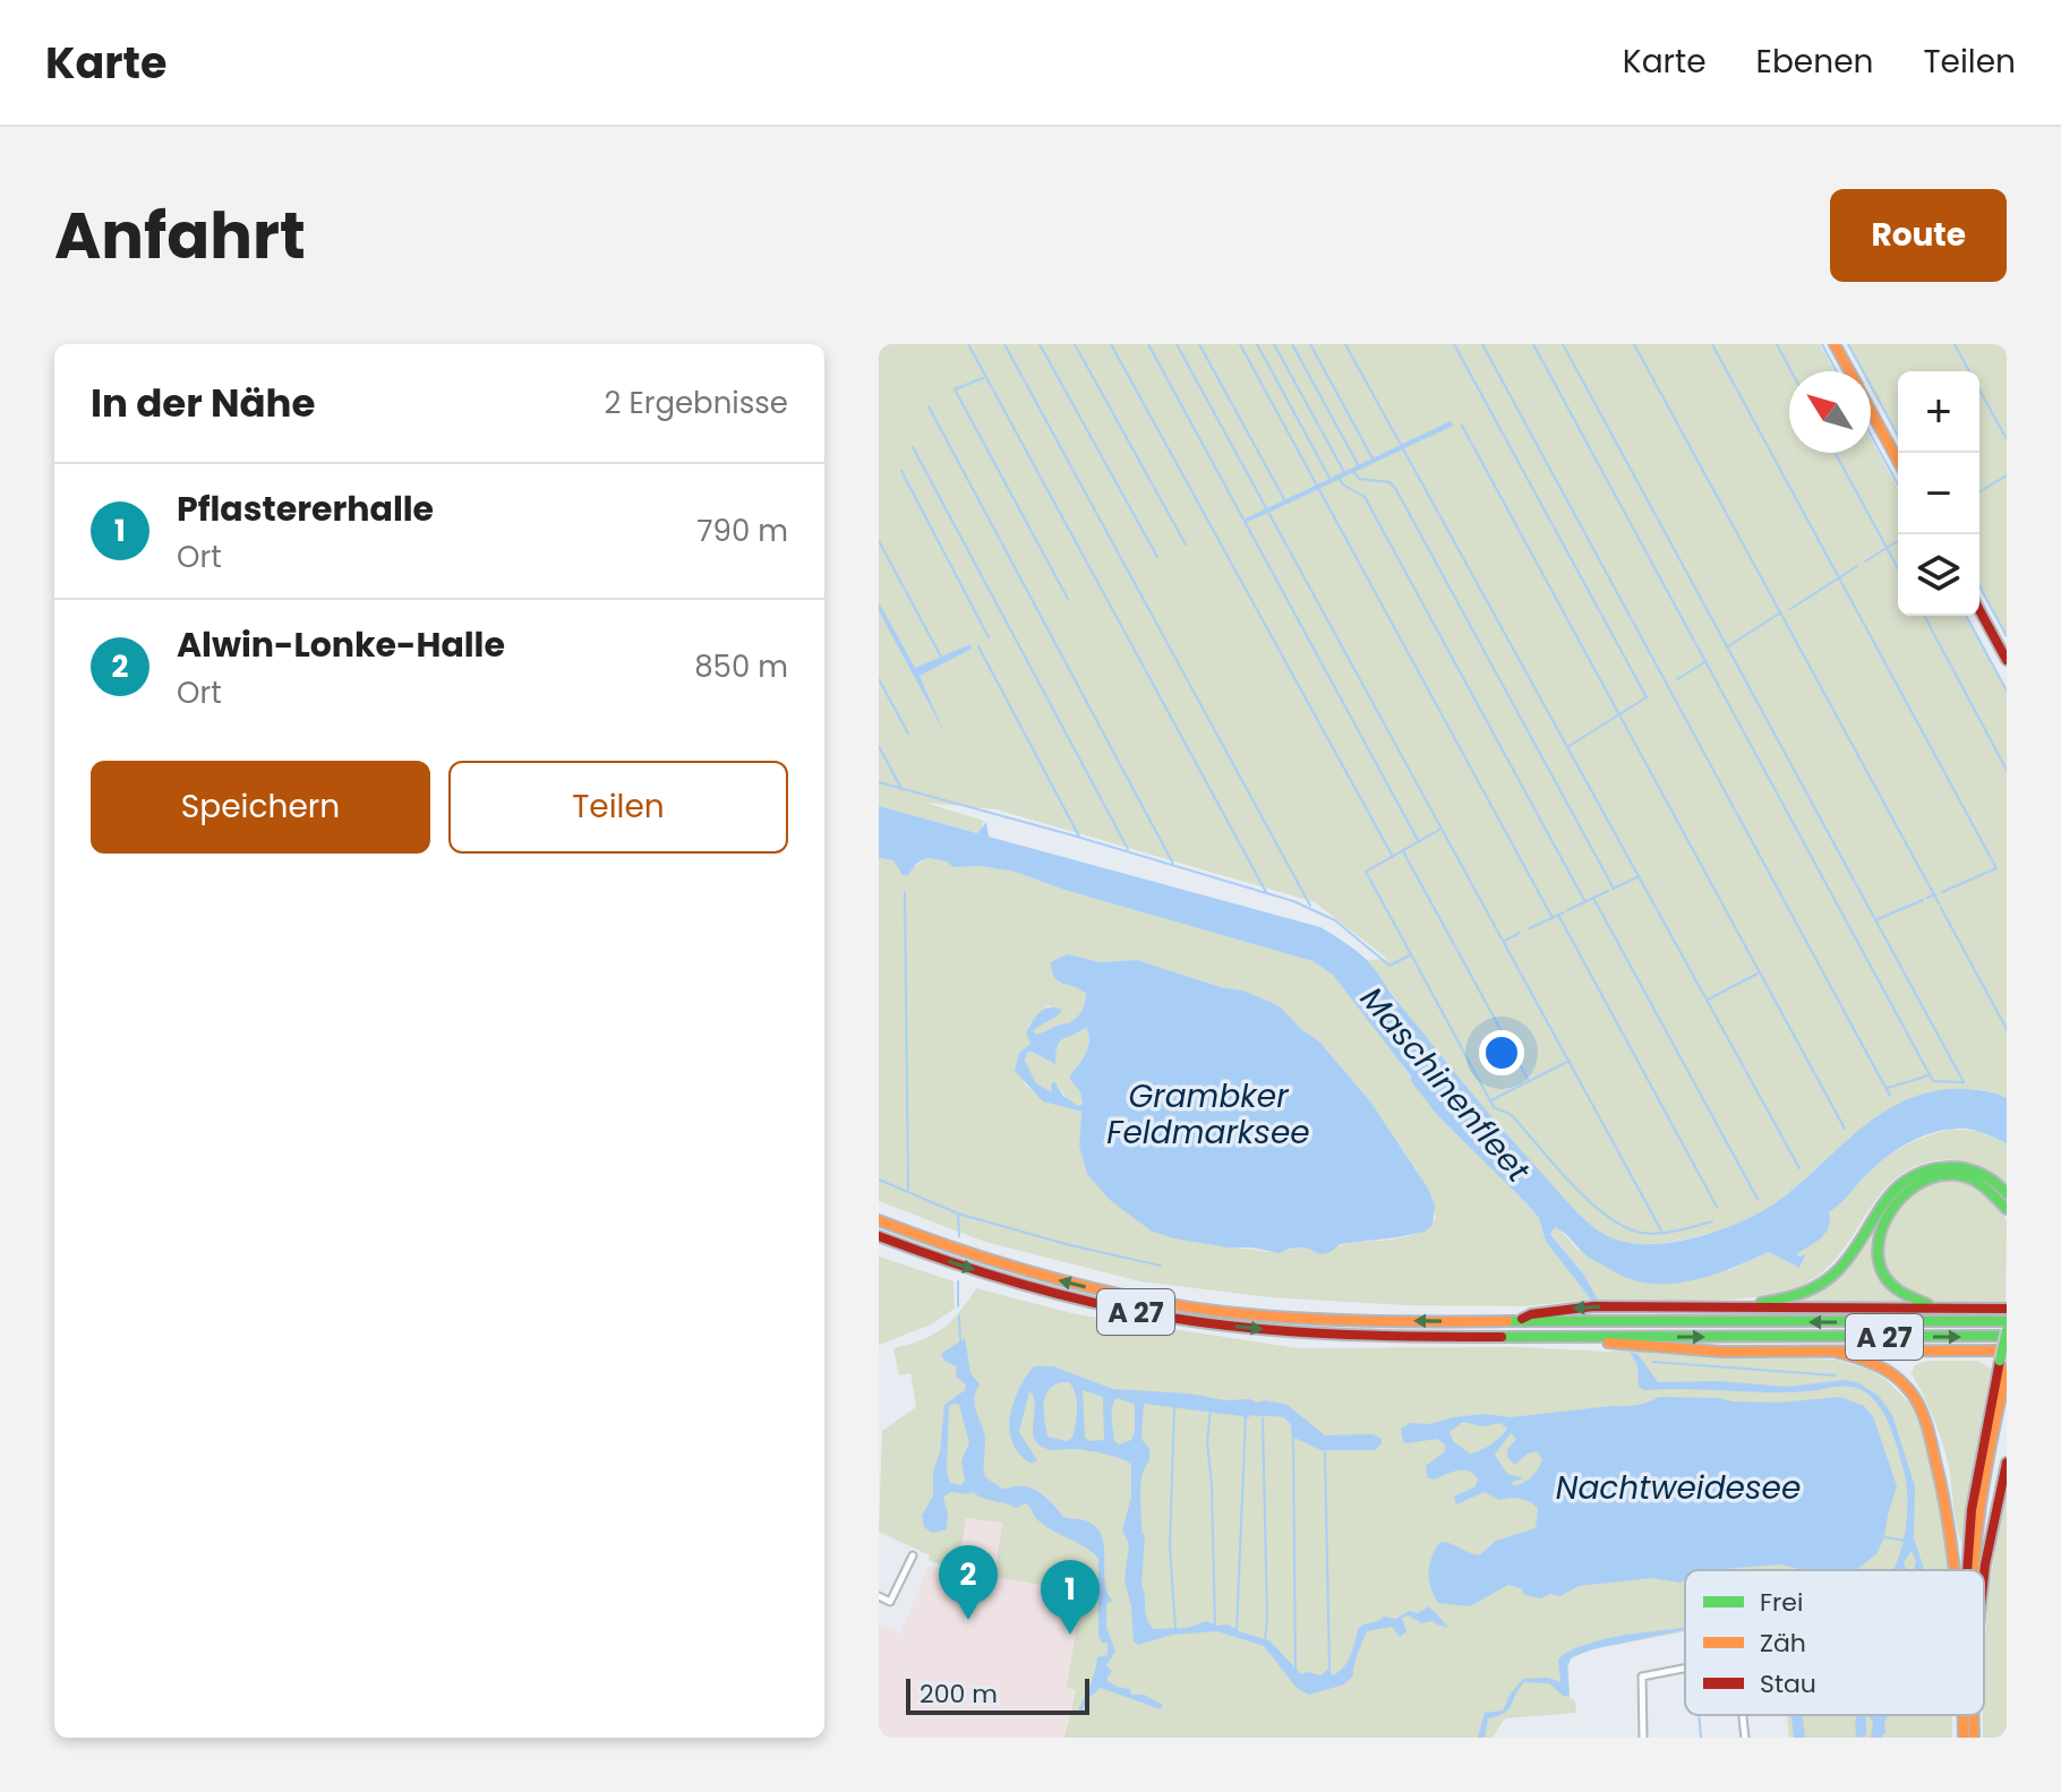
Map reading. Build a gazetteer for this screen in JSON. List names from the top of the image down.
{
  "streets": {
    "main road": ["A 27"]
  },
  "water": ["Maschinenfleet", "Grambker Feldmarksee", "Nachtweidesee"],
  "legend": ["Frei", "Zäh", "Stau"],
  "scale_bar": "200 m",
  "north": "top left",
  "page": {
    "header": "Karte",
    "nav": ["Karte", "Ebenen", "Teilen"],
    "title": "Anfahrt",
    "buttons": [
      "Route",
      ["Speichern", "Teilen"]
    ],
    "heading": ["In der Nähe", "2 Ergebnisse"],
    "map_buttons": ["+", "−"],
    "list": [
      {
        "mark": "1",
        "name": "Pflastererhalle",
        "note": "Ort",
        "value": "790 m"
      },
      {
        "mark": "2",
        "name": "Alwin-Lonke-Halle",
        "note": "Ort",
        "value": "850 m"
      }
    ],
    "pins": ["2", "1"],
    "scale": "200 m"
  }
}
